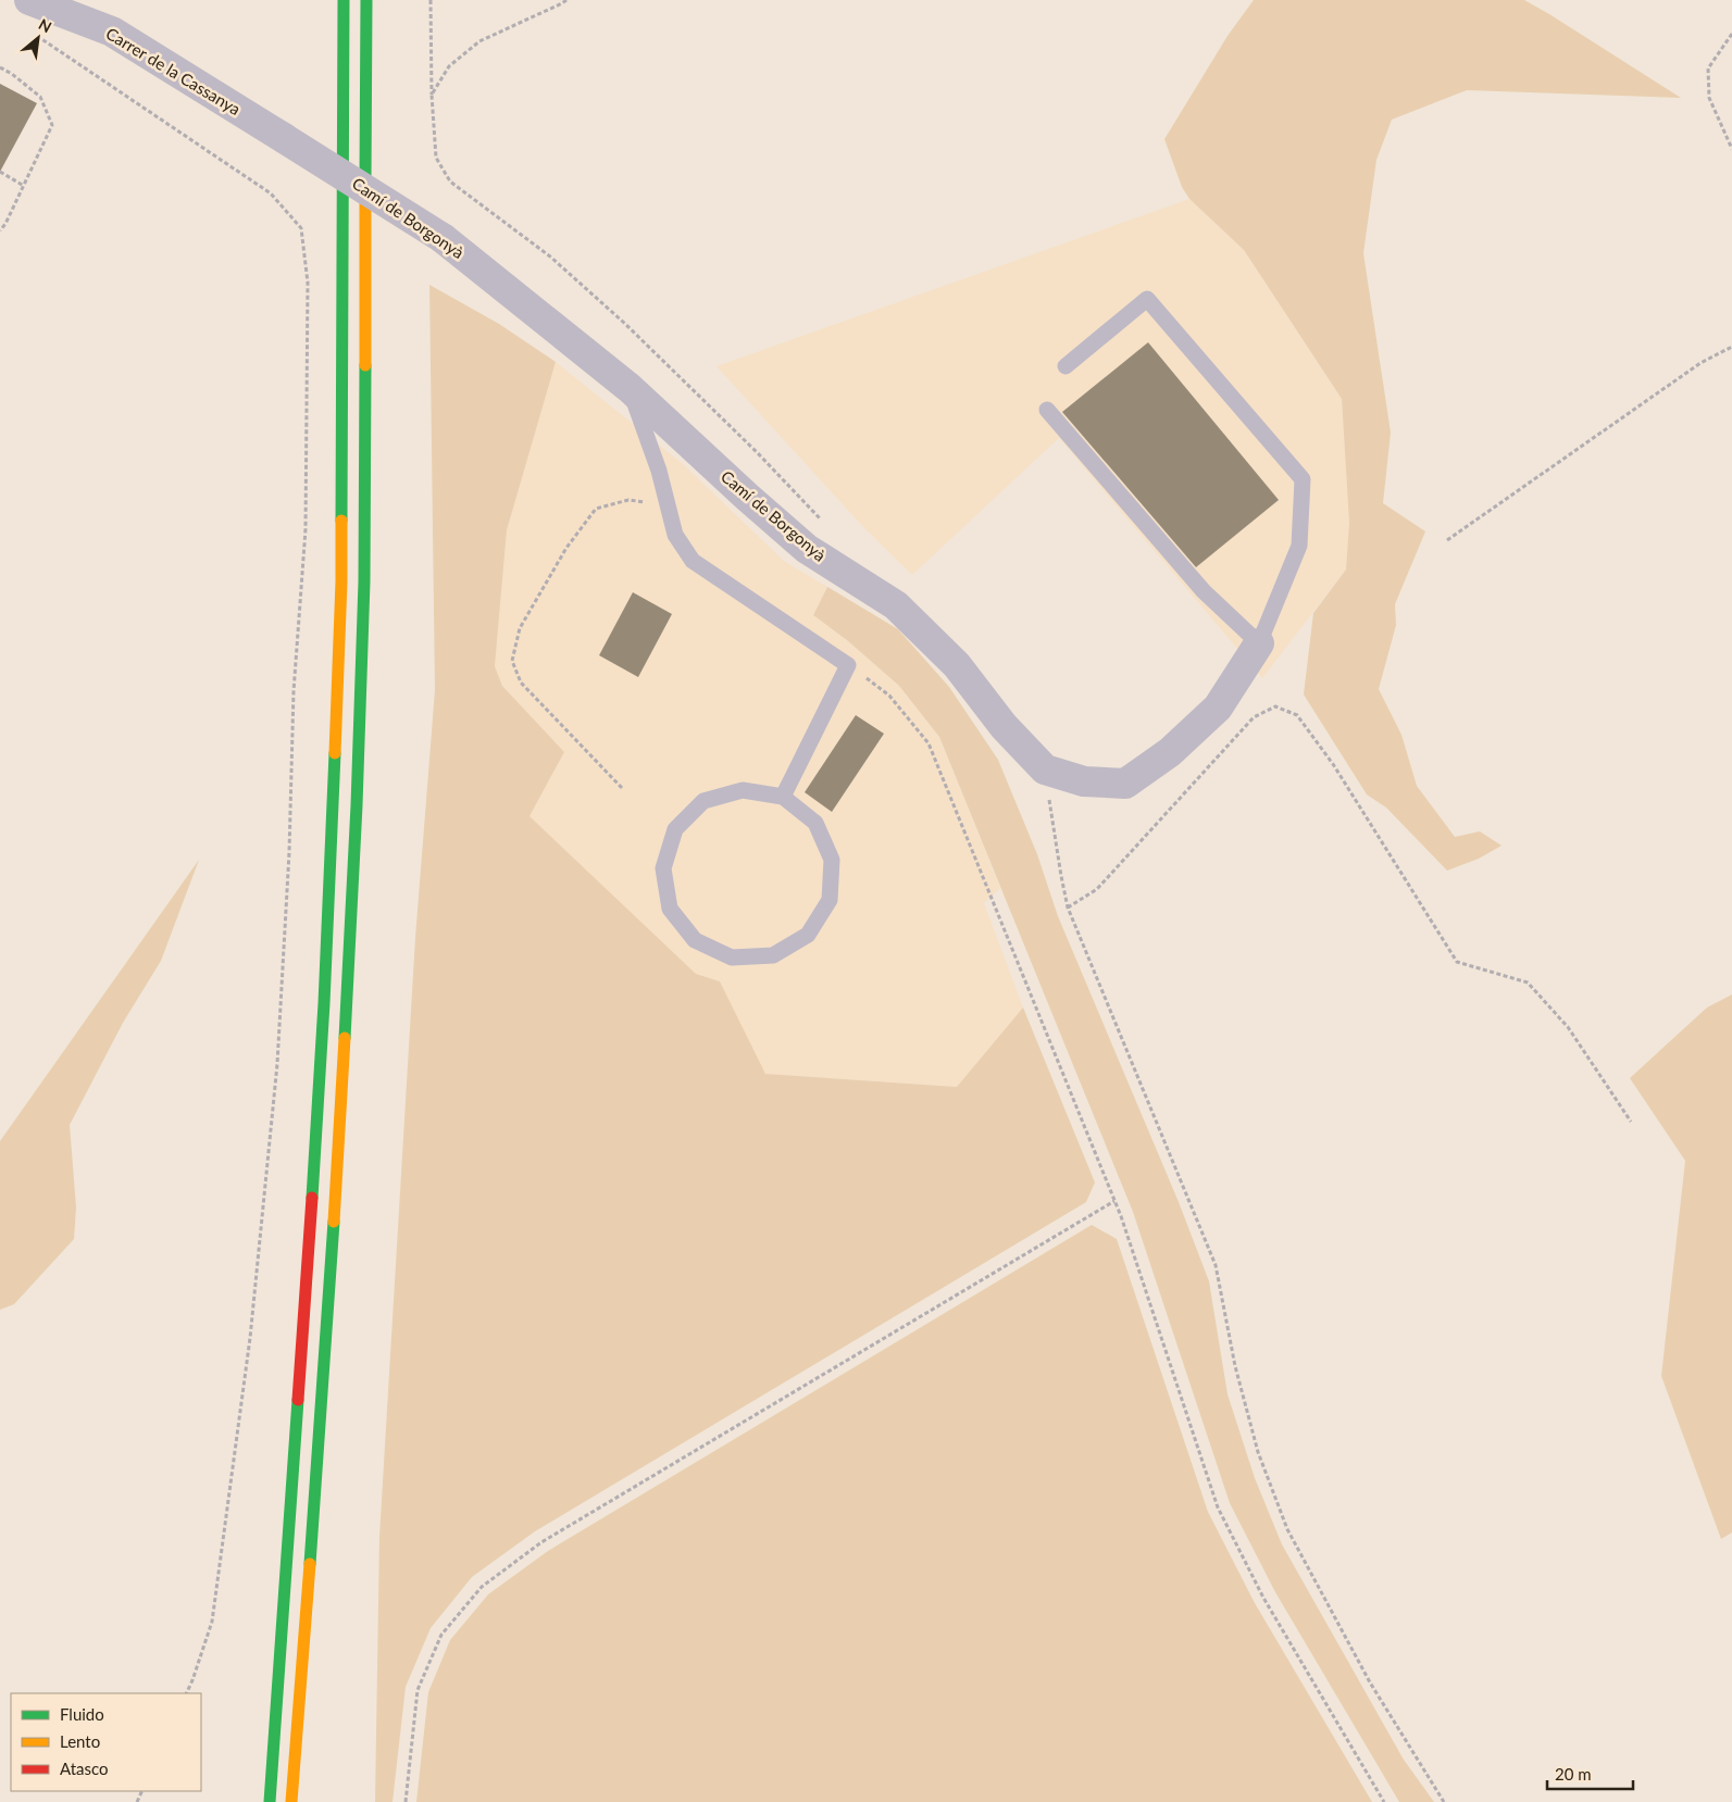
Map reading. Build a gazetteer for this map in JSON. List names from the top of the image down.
{
  "streets": {
    "street": ["Carrer de la Cassanya", "Camí de Borgonyà"]
  },
  "crossings": [
    ["Carrer de la Cassanya", "Camí de Borgonyà"]
  ],
  "legend": ["Fluido", "Lento", "Atasco"],
  "scale_bar": "20 m",
  "north": "top right"
}
